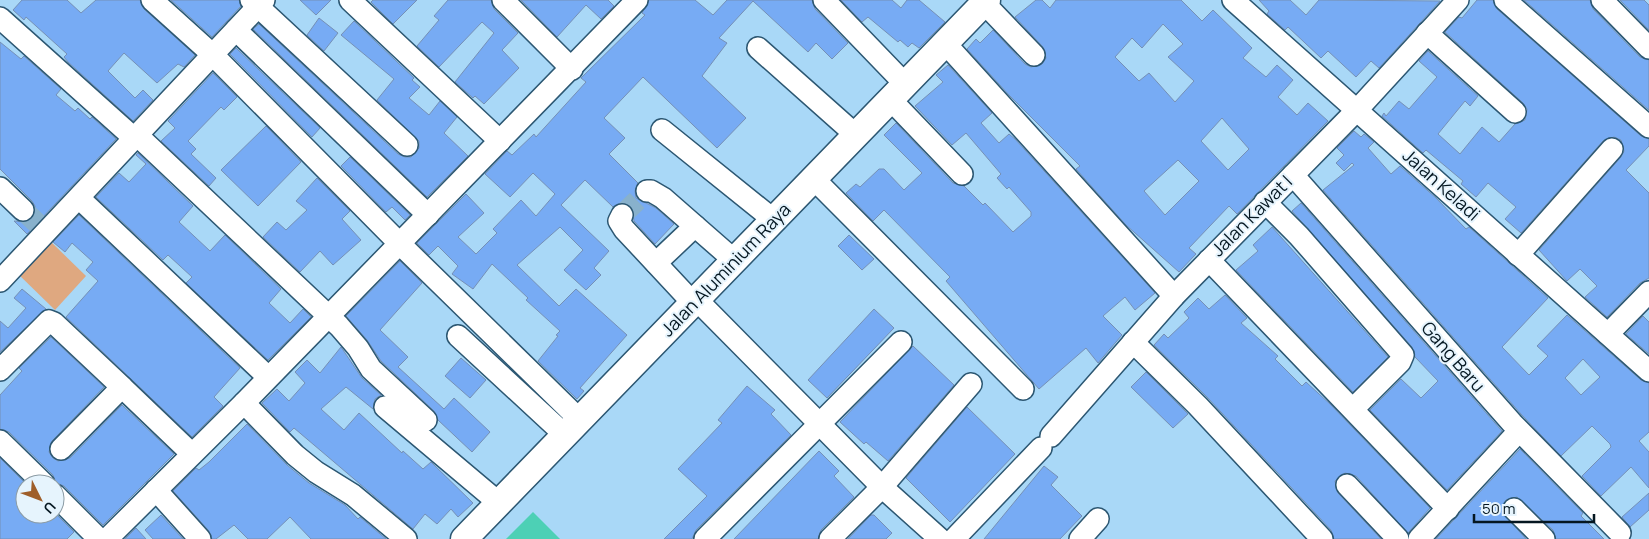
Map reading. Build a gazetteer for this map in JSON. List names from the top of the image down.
{
  "streets": {
    "main road": ["Jalan Aluminium Raya"],
    "street": ["Jalan Keladi", "Jalan Kawat I", "Gang Baru"]
  },
  "crossings": [
    ["Jalan Keladi", "Jalan Kawat I"],
    ["Jalan Kawat I", "Gang Baru"]
  ],
  "scale_bar": "50 m",
  "north": "bottom right"
}
